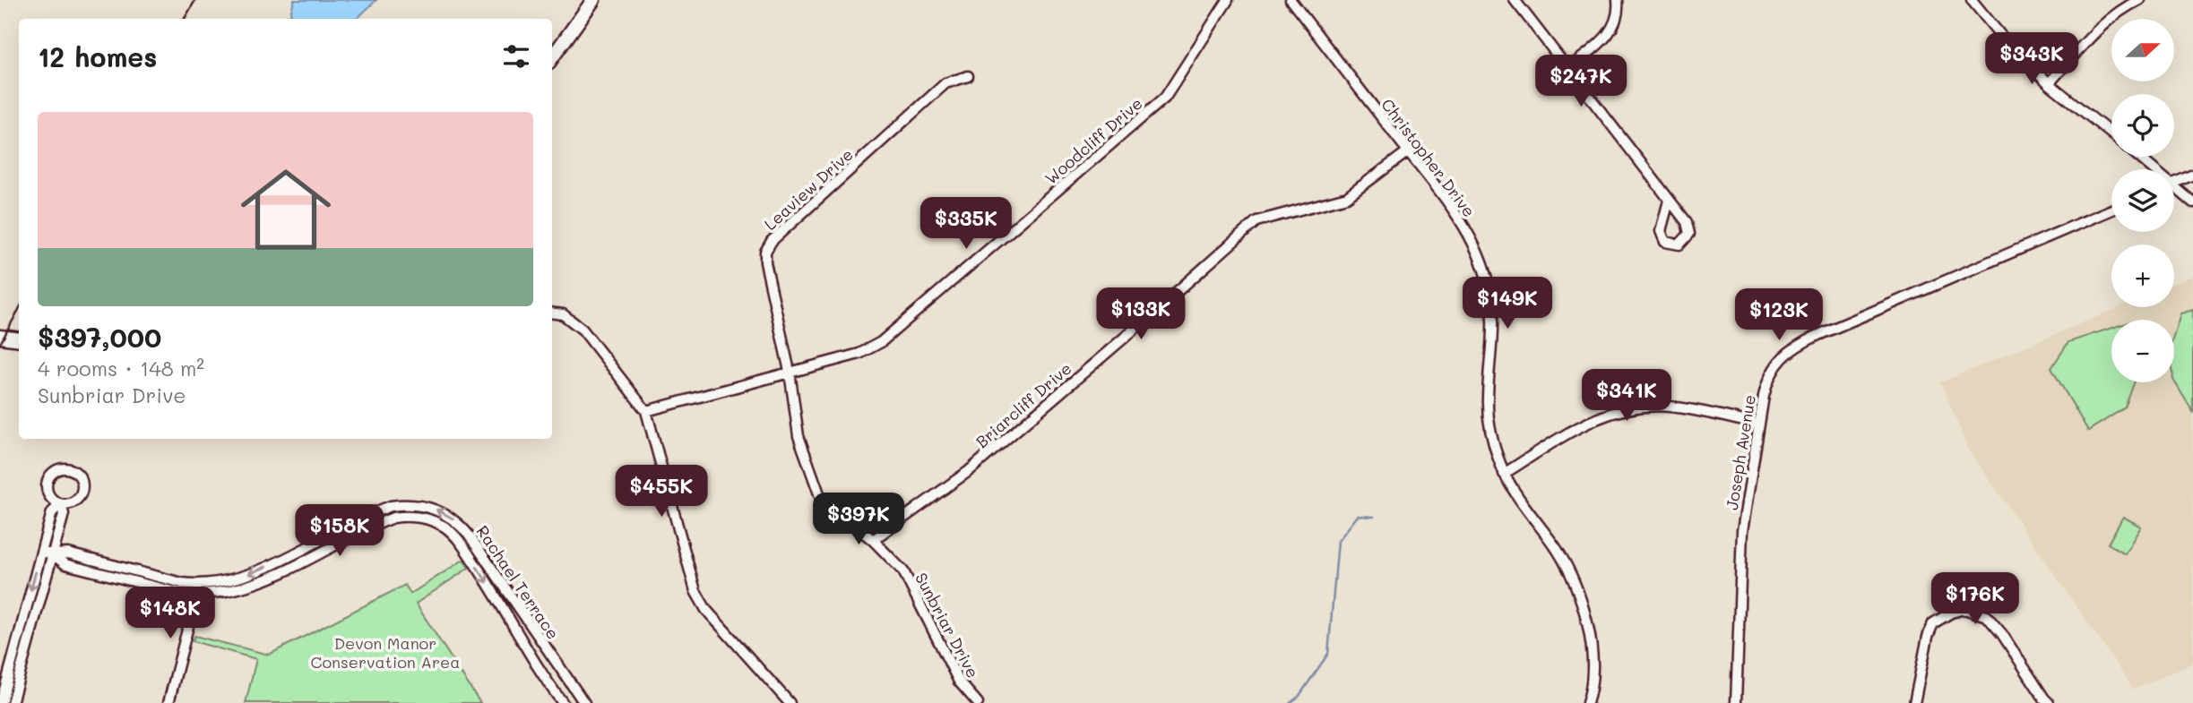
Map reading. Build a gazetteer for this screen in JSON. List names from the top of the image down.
{
  "streets": {
    "street": [
      "Woodcliff Drive",
      "Christopher Drive",
      "Leaview Drive",
      "Briarcliff Drive",
      "Joseph Avenue",
      "Rachael Terrace",
      "Sunbriar Drive"
    ]
  },
  "crossings": [
    ["Woodcliff Drive", "Leaview Drive"],
    ["Woodcliff Drive", "Sunbriar Drive"],
    ["Christopher Drive", "Briarcliff Drive"],
    ["Leaview Drive", "Sunbriar Drive"],
    ["Briarcliff Drive", "Sunbriar Drive"]
  ],
  "parks": ["Devon Manor Conservation Area"],
  "north": "right",
  "page": {
    "map_buttons": ["+", "−"],
    "heading": "12 homes",
    "price": [
      "$343K",
      "$247K",
      "$335K",
      "$149K",
      "$133K",
      "$123K",
      "$341K",
      "$455K",
      "$397K",
      "$158K",
      "$176K",
      "$148K"
    ],
    "list": [
      {
        "name": "$397,000",
        "note": "4 rooms · 148 m² · Sunbriar Drive"
      }
    ]
  }
}
